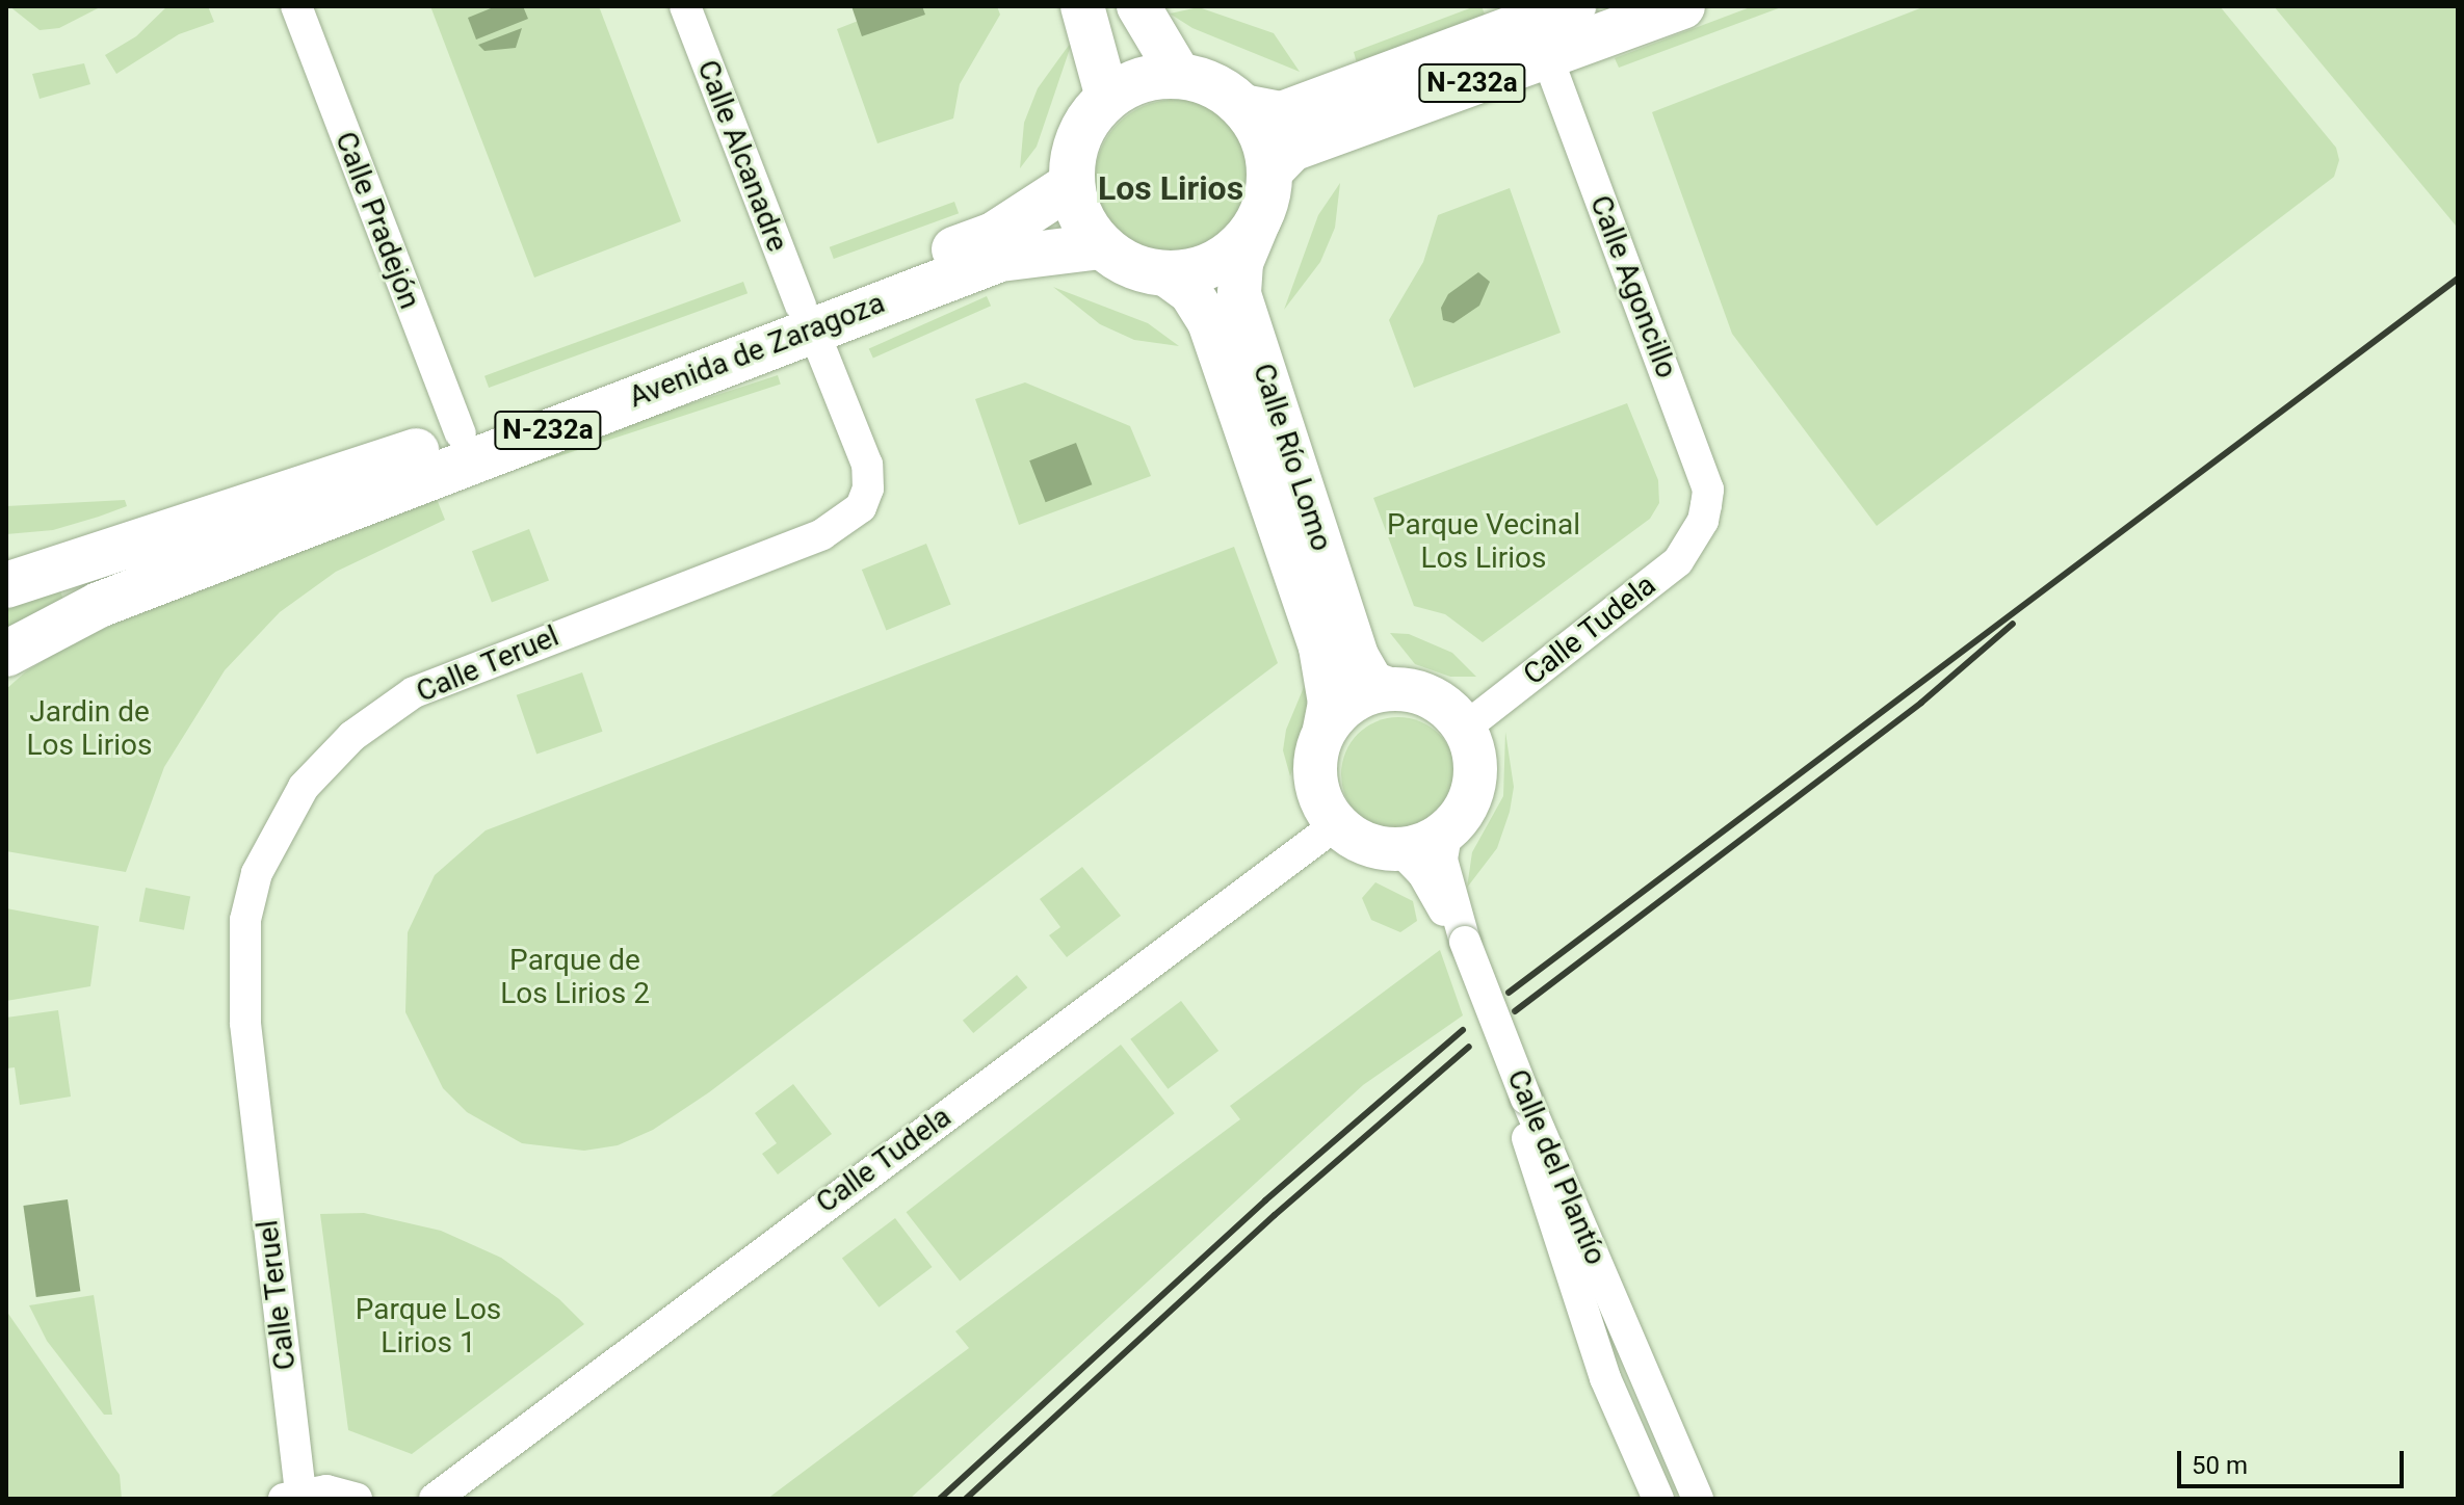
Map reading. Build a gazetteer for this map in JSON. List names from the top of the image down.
{
  "streets": {
    "main road": ["N-232a", "Avenida de Zaragoza", "Calle Río Lomo"],
    "street": [
      "Calle Alcanadre",
      "Calle Pradejón",
      "Calle Agoncillo",
      "Calle Tudela",
      "Calle Teruel",
      "Calle del Plantío"
    ]
  },
  "crossings": [
    ["N-232a", "Calle Agoncillo"],
    ["N-232a", "Avenida de Zaragoza"],
    ["N-232a", "Calle Río Lomo"],
    ["Calle Alcanadre", "Avenida de Zaragoza"],
    ["Calle Alcanadre", "Calle Teruel"],
    ["Calle Pradejón", "Avenida de Zaragoza"],
    ["Calle Agoncillo", "Calle Tudela"],
    ["Avenida de Zaragoza", "Calle Río Lomo"],
    ["Avenida de Zaragoza", "Calle Teruel"],
    ["Calle Río Lomo", "Calle Tudela"],
    ["Calle Río Lomo", "Calle del Plantío"],
    ["Calle Tudela", "Calle del Plantío"]
  ],
  "districts": ["Los Lirios"],
  "parks": [
    "Parque Vecinal Los Lirios",
    "Jardin de Los Lirios",
    "Parque de Los Lirios 2",
    "Parque Los Lirios 1"
  ],
  "scale_bar": "50 m"
}
